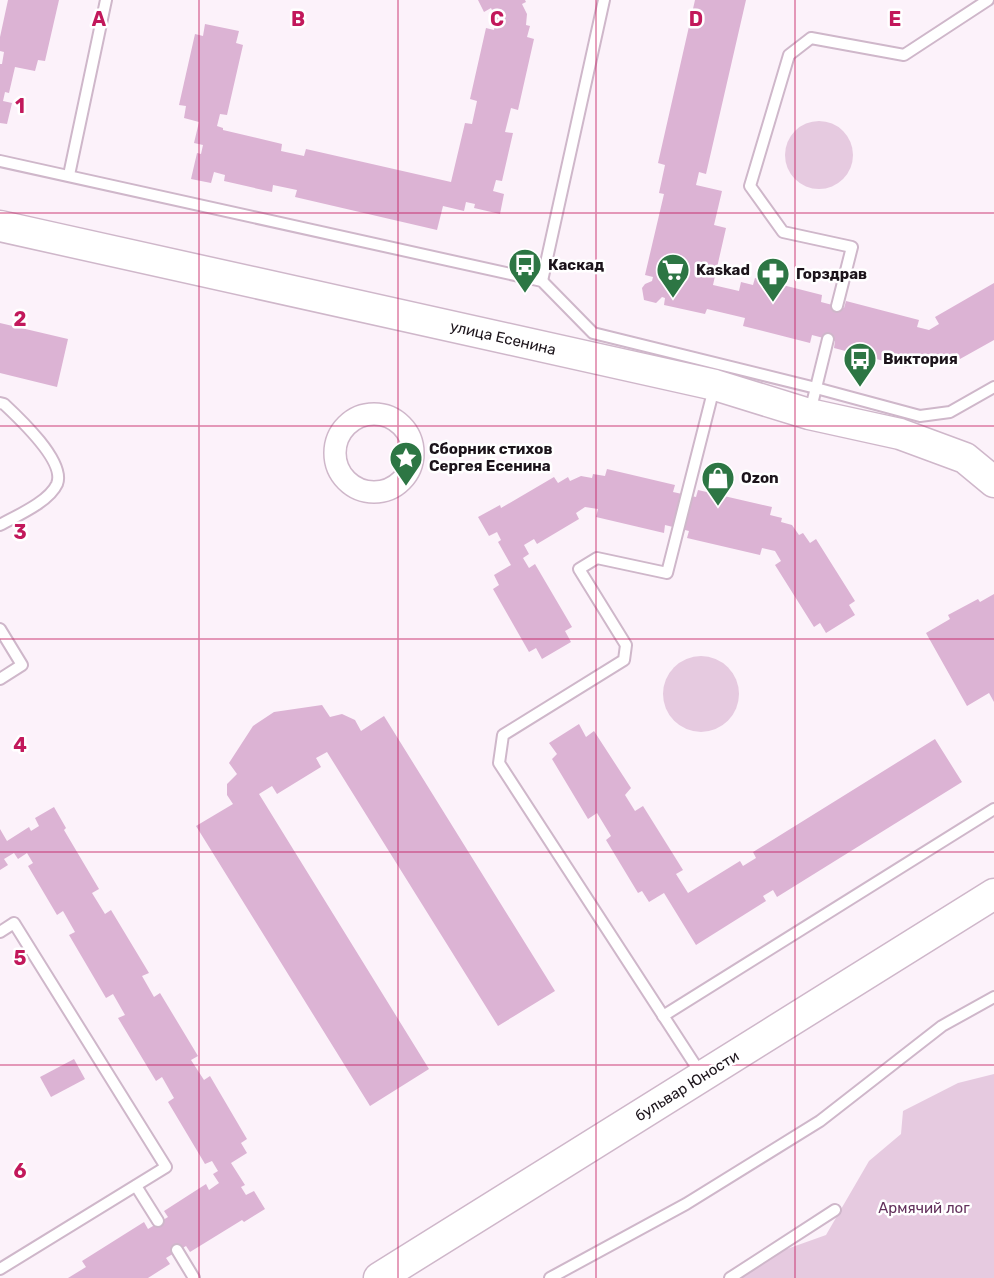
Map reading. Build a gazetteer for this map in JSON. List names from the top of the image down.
{
  "streets": {
    "street": ["улица Есенина", "бульвар Юности"]
  },
  "parks": ["Армячий лог"],
  "places": {
    "bus stop": ["Каскад", "Виктория"],
    "supermarket": ["Kaskad"],
    "pharmacy": ["Горздрав"],
    "place": ["Сборник стихов Сергея Есенина"],
    "shop": ["Ozon"]
  },
  "grid": {
    "columns": [
      "A",
      "B",
      "C",
      "D",
      "E"
    ],
    "rows": [
      "1",
      "2",
      "3",
      "4",
      "5",
      "6"
    ]
  }
}
